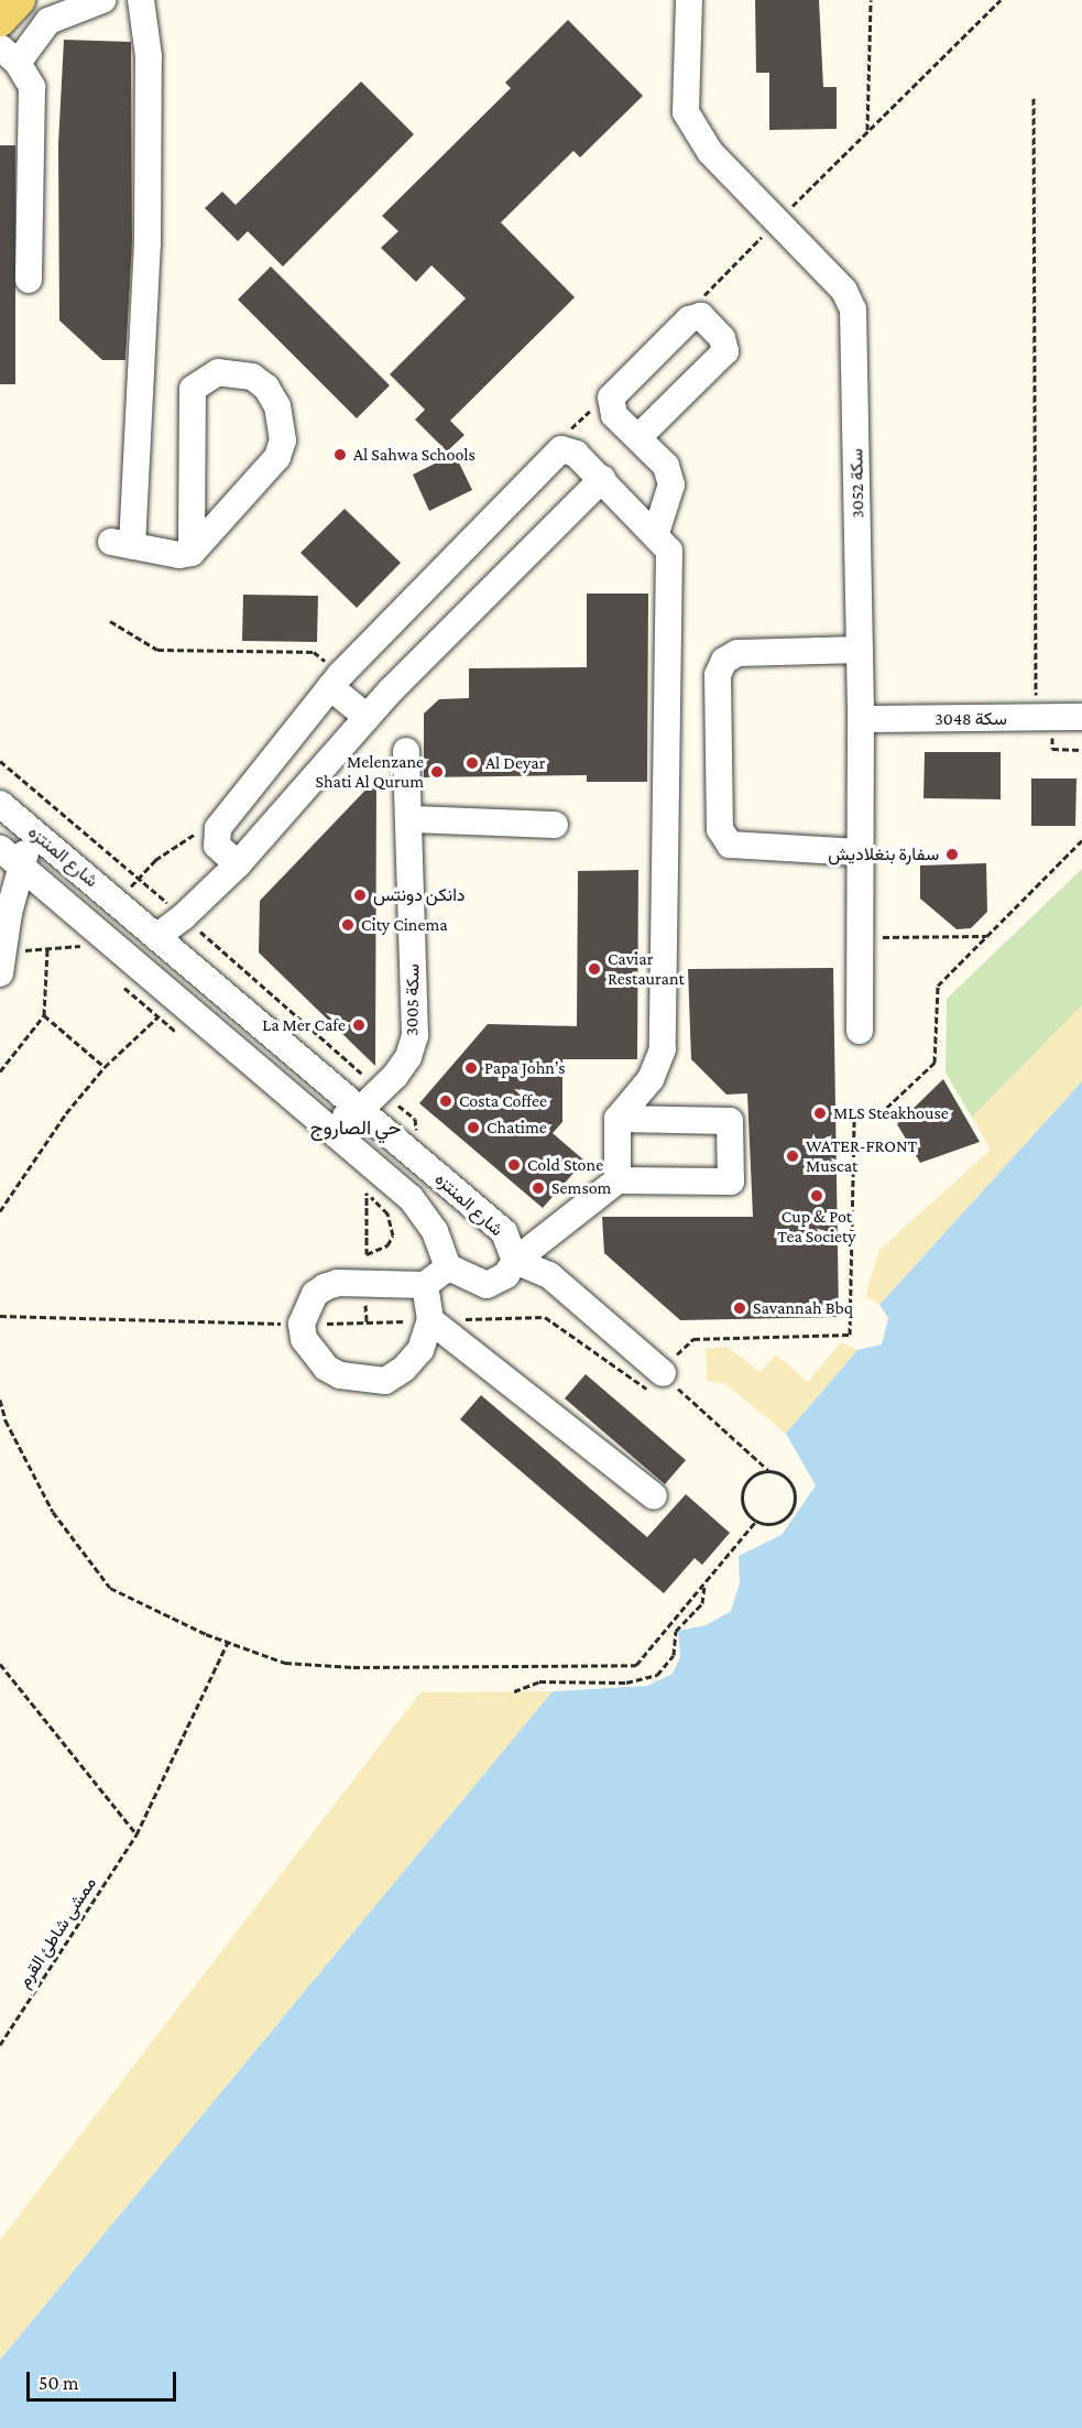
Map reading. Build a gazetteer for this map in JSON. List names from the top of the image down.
{
  "streets": {
    "street": [
      "سكة 3052",
      "سكة 3048",
      "شارع المنتزه",
      "سكة 3005"
    ],
    "path": ["ممشى شاطئ القرم"]
  },
  "crossings": [
    ["سكة 3052", "سكة 3048"],
    ["شارع المنتزه", "سكة 3005"]
  ],
  "districts": ["حي الصاروج"],
  "places": [
    "Al Sahwa Schools",
    "Al Deyar",
    "Melenzane Shati Al Qurum",
    "سفارة بنغلاديش",
    "دانكن دونتس",
    "City Cinema",
    "Caviar Restaurant",
    "La Mer Cafe",
    "Papa John’s",
    "Costa Coffee",
    "MLS Steakhouse",
    "Chatime",
    "WATER-FRONT Muscat",
    "Cold Stone",
    "Semsom",
    "Cup & Pot Tea Society",
    "Savannah Bbq"
  ],
  "scale_bar": "50 m"
}
